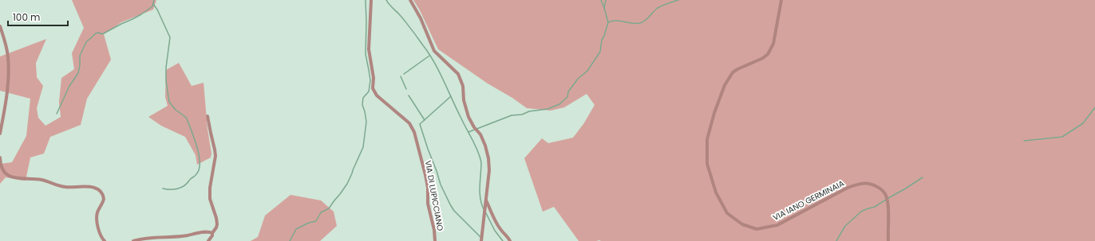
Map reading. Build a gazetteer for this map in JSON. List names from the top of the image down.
{
  "streets": {
    "street": ["VIA DI LUPICCIANO", "VIA IANO GERMINAIA"]
  },
  "scale_bar": "100 m"
}
